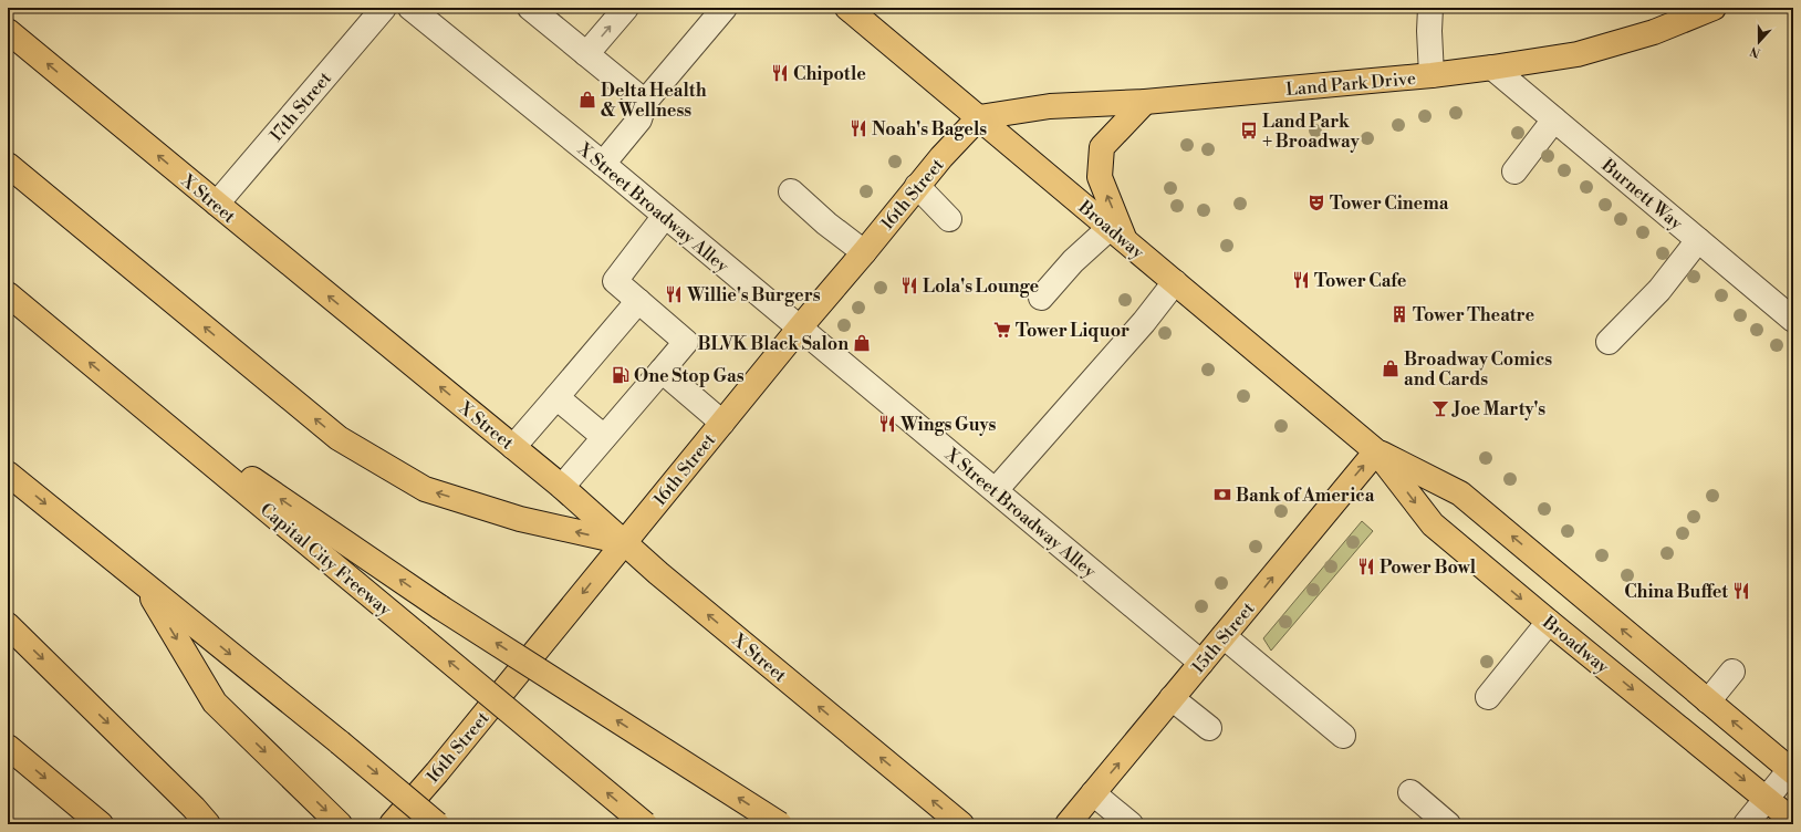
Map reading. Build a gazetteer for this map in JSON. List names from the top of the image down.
{
  "streets": {
    "main road": [
      "Land Park Drive",
      "16th Street",
      "X Street",
      "Broadway",
      "Capital City Freeway",
      "15th Street"
    ],
    "street": ["17th Street", "Burnett Way", "X Street Broadway Alley"]
  },
  "crossings": [
    ["Land Park Drive", "16th Street"],
    ["Land Park Drive", "Burnett Way"],
    ["Land Park Drive", "Broadway"],
    ["17th Street", "X Street"],
    ["16th Street", "X Street"],
    ["16th Street", "X Street Broadway Alley"],
    ["16th Street", "Broadway"],
    ["X Street Broadway Alley", "15th Street"],
    ["Broadway", "15th Street"]
  ],
  "one_way": ["16th Street", "15th Street"],
  "places": {
    "restaurant": [
      "Chipotle",
      "Noah's Bagels",
      "Tower Cafe",
      "Lola's Lounge",
      "Willie's Burgers",
      "Wings Guys",
      "Power Bowl",
      "China Buffet"
    ],
    "shop": ["Delta Health & Wellness", "BLVK Black Salon", "Broadway Comics and Cards"],
    "bus stop": ["Land Park + Broadway"],
    "theatre": ["Tower Cinema"],
    "building": ["Tower Theatre"],
    "supermarket": ["Tower Liquor"],
    "fuel station": ["One Stop Gas"],
    "bar": ["Joe Marty's"],
    "bank": ["Bank of America"]
  },
  "north": "bottom"
}
